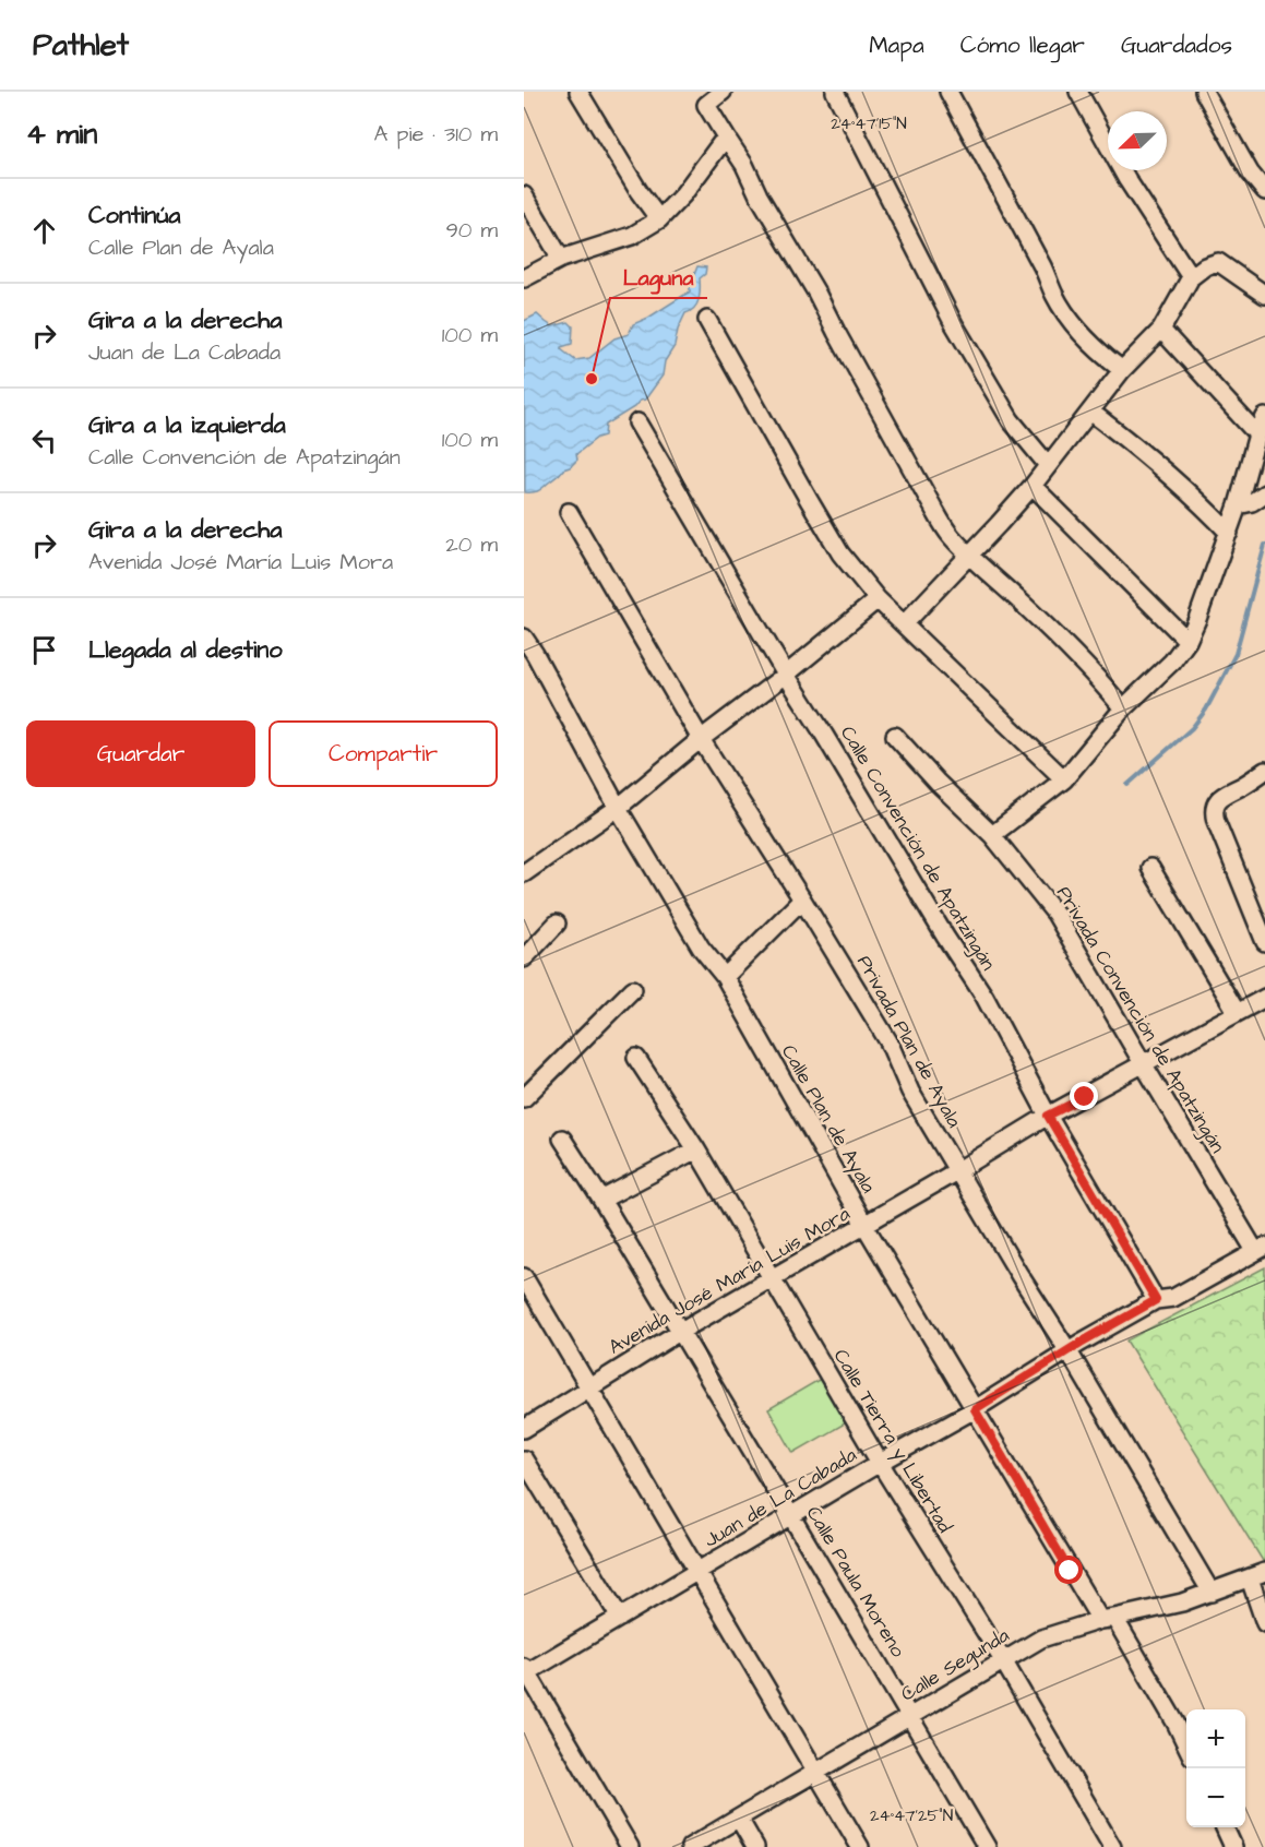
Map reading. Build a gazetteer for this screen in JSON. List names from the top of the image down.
{
  "streets": {
    "street": [
      "Calle Convención de Apatzingán",
      "Privada Convención de Apatzingán",
      "Privada Plan de Ayala",
      "Calle Plan de Ayala",
      "Avenida José María Luis Mora",
      "Calle Tierra y Libertad",
      "Juan de La Cabada",
      "Calle Paula Moreno",
      "Calle Segunda"
    ]
  },
  "crossings": [
    ["Calle Convención de Apatzingán", "Avenida José María Luis Mora"],
    ["Calle Convención de Apatzingán", "Juan de La Cabada"],
    ["Privada Convención de Apatzingán", "Avenida José María Luis Mora"],
    ["Privada Convención de Apatzingán", "Juan de La Cabada"],
    ["Privada Plan de Ayala", "Avenida José María Luis Mora"],
    ["Privada Plan de Ayala", "Juan de La Cabada"],
    ["Privada Plan de Ayala", "Calle Segunda"],
    ["Calle Plan de Ayala", "Avenida José María Luis Mora"],
    ["Calle Plan de Ayala", "Juan de La Cabada"],
    ["Calle Plan de Ayala", "Calle Segunda"],
    ["Avenida José María Luis Mora", "Calle Tierra y Libertad"],
    ["Avenida José María Luis Mora", "Calle Paula Moreno"],
    ["Calle Tierra y Libertad", "Juan de La Cabada"],
    ["Calle Tierra y Libertad", "Calle Segunda"],
    ["Juan de La Cabada", "Calle Paula Moreno"],
    ["Calle Paula Moreno", "Calle Segunda"]
  ],
  "places": ["Laguna"],
  "north": "bottom left",
  "page": {
    "header": "Pathlet",
    "nav": ["Mapa", "Cómo llegar", "Guardados"],
    "heading": ["4 min", "A pie · 310 m"],
    "list": [
      ["Continúa", "Calle Plan de Ayala", "90 m"],
      ["Gira a la derecha", "Juan de La Cabada", "100 m"],
      ["Gira a la izquierda", "Calle Convención de Apatzingán", "100 m"],
      ["Gira a la derecha", "Avenida José María Luis Mora", "20 m"],
      "Llegada al destino"
    ],
    "buttons": ["Guardar", "Compartir"],
    "map_buttons": ["+", "−"]
  },
  "coordinates": ["24°47'15\"N", "24°47'25\"N"]
}
